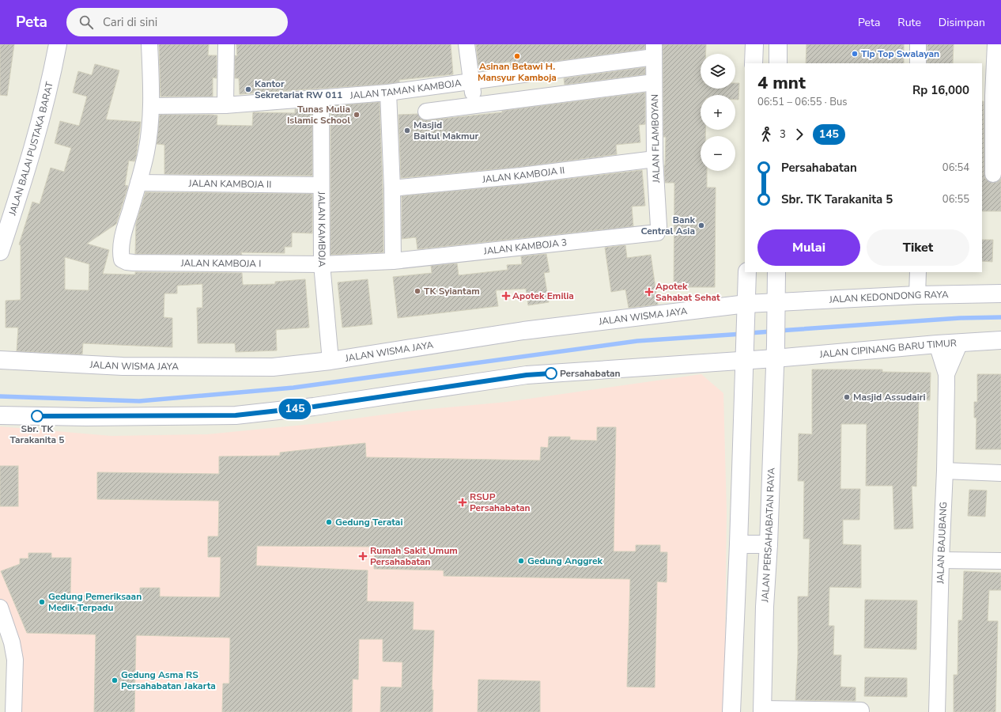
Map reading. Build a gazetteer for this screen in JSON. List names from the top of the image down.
{
  "streets": {
    "street": [
      "JALAN TAMAN KAMBOJA",
      "JALAN FLAMBOYAN",
      "JALAN BALAI PUSTAKA BARAT",
      "JALAN KAMBOJA II",
      "JALAN KAMBOJA",
      "JALAN KAMBOJA 3",
      "JALAN KAMBOJA I",
      "JALAN KEDONDONG RAYA",
      "JALAN WISMA JAYA",
      "JALAN CIPINANG BARU TIMUR",
      "JALAN PERSAHABATAN RAYA",
      "JALAN BAJUBANG"
    ]
  },
  "crossings": [
    ["JALAN TAMAN KAMBOJA", "JALAN FLAMBOYAN"],
    ["JALAN TAMAN KAMBOJA", "JALAN KAMBOJA"],
    ["JALAN FLAMBOYAN", "JALAN KAMBOJA II"],
    ["JALAN FLAMBOYAN", "JALAN KAMBOJA 3"],
    ["JALAN KAMBOJA II", "JALAN KAMBOJA"],
    ["JALAN KAMBOJA II", "JALAN KAMBOJA I"],
    ["JALAN KAMBOJA", "JALAN KAMBOJA 3"],
    ["JALAN KAMBOJA", "JALAN KAMBOJA I"],
    ["JALAN KAMBOJA", "JALAN WISMA JAYA"],
    ["JALAN KAMBOJA 3", "JALAN KAMBOJA I"],
    ["JALAN KEDONDONG RAYA", "JALAN WISMA JAYA"],
    ["JALAN KEDONDONG RAYA", "JALAN PERSAHABATAN RAYA"],
    ["JALAN WISMA JAYA", "JALAN PERSAHABATAN RAYA"],
    ["JALAN CIPINANG BARU TIMUR", "JALAN PERSAHABATAN RAYA"],
    ["JALAN CIPINANG BARU TIMUR", "JALAN BAJUBANG"]
  ],
  "places": {
    "other": [
      "Tip Top Swalayan",
      "Asinan Betawi H. Mansyur Kamboja",
      "Kantor Sekretariat RW 011",
      "Tunas Mulia Islamic School",
      "Masjid Baitul Makmur",
      "Bank Central Asia",
      "TK Syiantam",
      "Persahabatan",
      "Masjid Assudairi",
      "Sbr. TK Tarakanita 5",
      "Gedung Teratai",
      "Gedung Anggrek",
      "Gedung Pemeriksaan Medik Terpadu",
      "Gedung Asma RS Persahabatan Jakarta"
    ],
    "health": [
      "Apotek Sahabat Sehat",
      "Apotek Emilia",
      "RSUP Persahabatan",
      "Rumah Sakit Umum Persahabatan"
    ]
  },
  "lines": ["bus line 145"],
  "page": {
    "header": "Peta",
    "search": "Cari di sini",
    "nav": ["Peta", "Rute", "Disimpan"],
    "on_map": "145",
    "map_buttons": ["+", "−"],
    "heading": ["4 mnt", "06:51 – 06:55 · Bus", "Rp 16,000"],
    "legs": ["3", "145"],
    "list": [
      {
        "name": "Persahabatan",
        "value": "06:54"
      },
      {
        "name": "Sbr. TK Tarakanita 5",
        "value": "06:55"
      }
    ],
    "buttons": ["Mulai", "Tiket"]
  }
}
